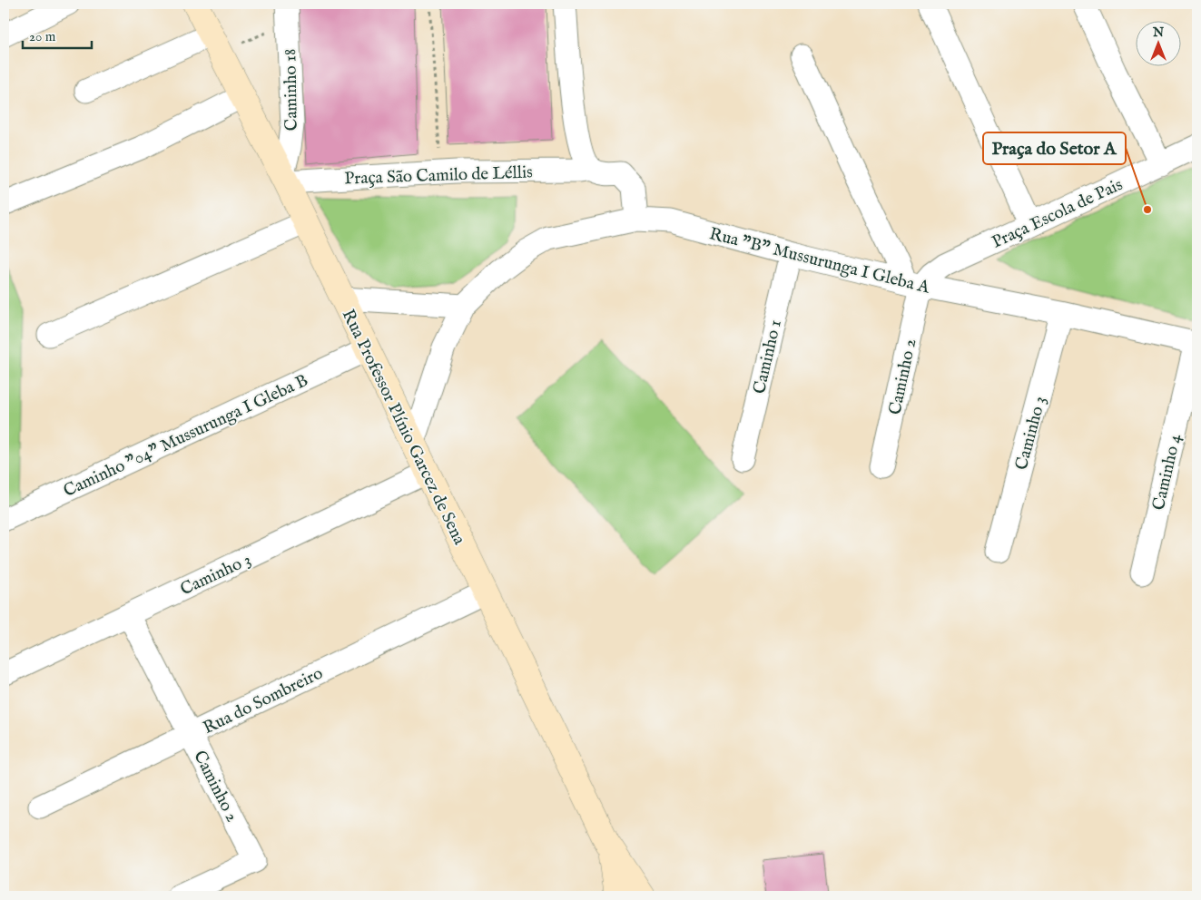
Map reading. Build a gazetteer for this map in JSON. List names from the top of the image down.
{
  "streets": {
    "main road": ["Rua Professor Plínio Garcez de Sena"],
    "street": [
      "Caminho 18",
      "Praça São Camilo de Léllis",
      "Praça Escola de Pais",
      "Rua \"B\" Mussurunga I Gleba A",
      "Caminho 1",
      "Caminho 2",
      "Caminho 3",
      "Caminho \"04\" Mussurunga I Gleba B",
      "Caminho 4",
      "Rua do Sombreiro"
    ]
  },
  "crossings": [
    ["Caminho 18", "Praça São Camilo de Léllis"],
    ["Caminho 18", "Rua Professor Plínio Garcez de Sena"],
    ["Praça São Camilo de Léllis", "Rua \"B\" Mussurunga I Gleba A"],
    ["Praça São Camilo de Léllis", "Rua Professor Plínio Garcez de Sena"],
    ["Praça Escola de Pais", "Rua \"B\" Mussurunga I Gleba A"],
    ["Praça Escola de Pais", "Caminho 2"],
    ["Rua \"B\" Mussurunga I Gleba A", "Caminho 1"],
    ["Rua \"B\" Mussurunga I Gleba A", "Caminho 2"],
    ["Rua \"B\" Mussurunga I Gleba A", "Rua Professor Plínio Garcez de Sena"],
    ["Rua \"B\" Mussurunga I Gleba A", "Caminho 3"],
    ["Rua \"B\" Mussurunga I Gleba A", "Caminho 4"],
    ["Caminho 2", "Caminho 3"],
    ["Caminho 2", "Rua do Sombreiro"],
    ["Rua Professor Plínio Garcez de Sena", "Caminho 3"],
    ["Rua Professor Plínio Garcez de Sena", "Caminho \"04\" Mussurunga I Gleba B"],
    ["Rua Professor Plínio Garcez de Sena", "Rua do Sombreiro"]
  ],
  "places": ["Praça do Setor A"],
  "scale_bar": "20 m",
  "north": "top"
}
